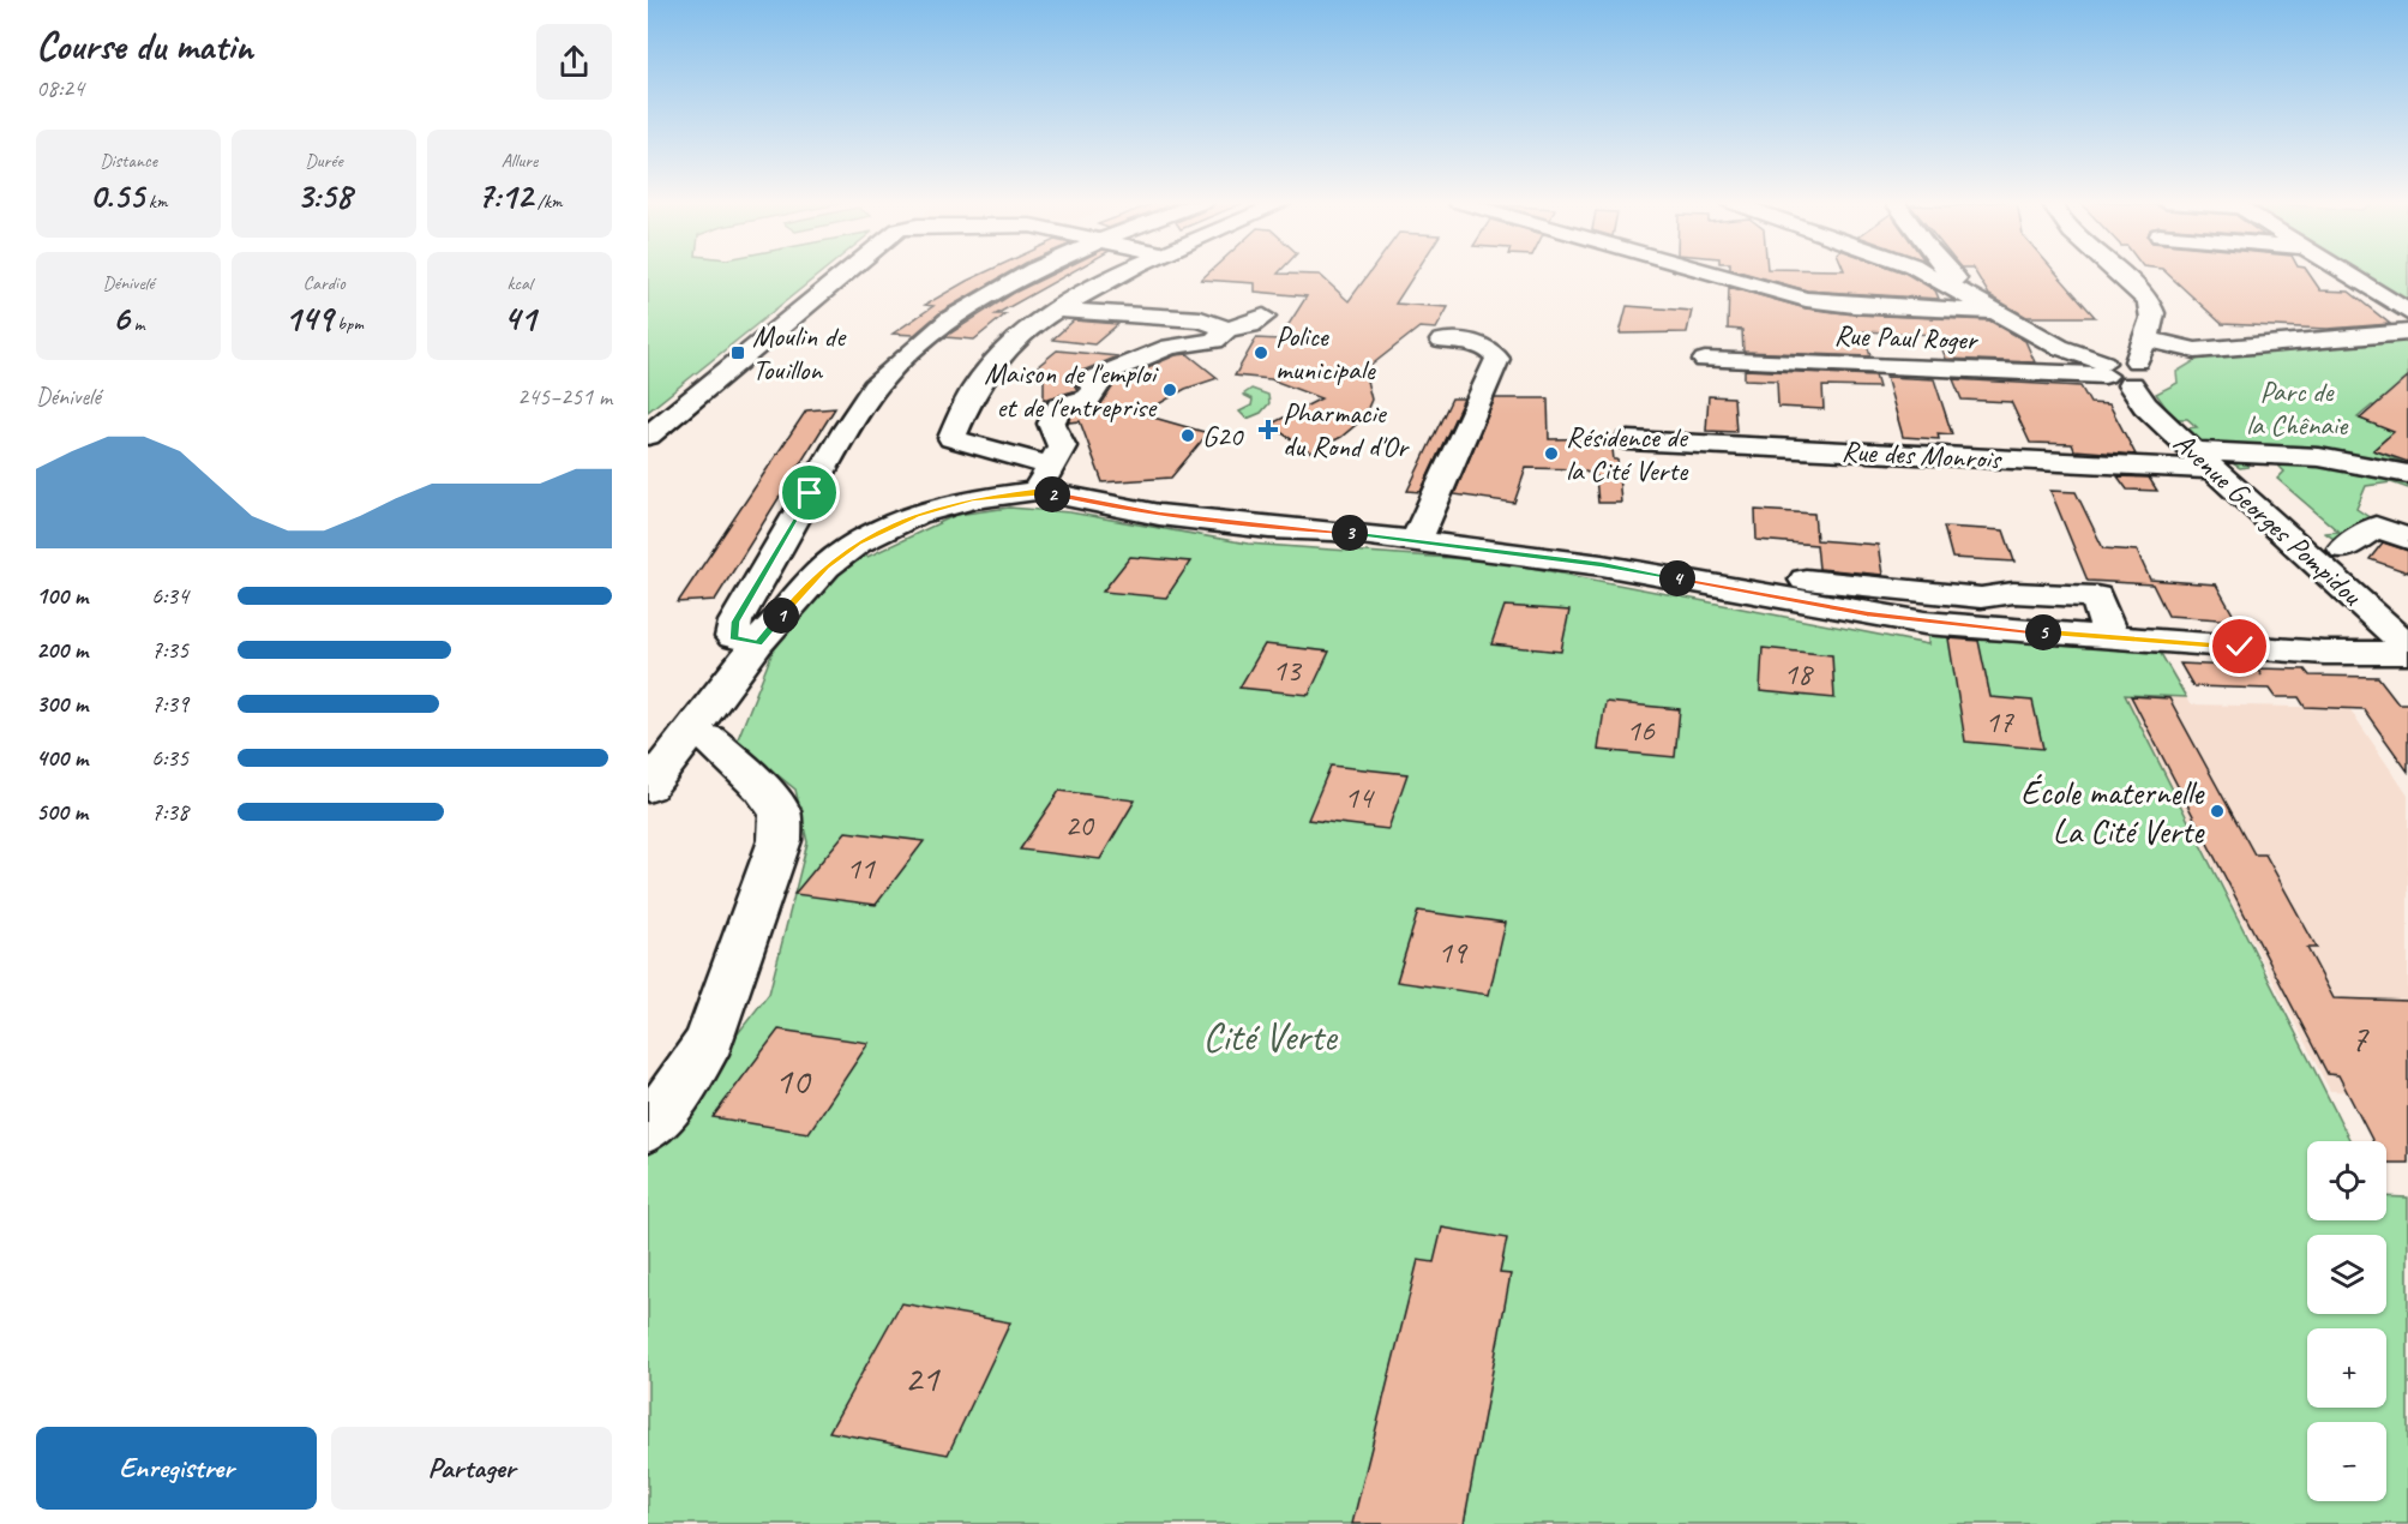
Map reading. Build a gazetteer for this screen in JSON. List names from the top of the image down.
{
  "streets": {
    "street": ["Rue Paul Roger", "Rue des Monrois", "Avenue Georges Pompidou"]
  },
  "crossings": [
    ["Rue Paul Roger", "Avenue Georges Pompidou"],
    ["Rue des Monrois", "Avenue Georges Pompidou"]
  ],
  "parks": ["Parc de la Chênaie", "Cité Verte"],
  "places": {
    "transit": ["Moulin de Touillon"],
    "other": [
      "Police municipale",
      "Maison de l'emploi et de l'entreprise",
      "G20",
      "Résidence de la Cité Verte",
      "École maternelle La Cité Verte"
    ],
    "health": ["Pharmacie du Rond d'Or"]
  },
  "house_numbers": [
    "13",
    "18",
    "17",
    "16",
    "14",
    "20",
    "11",
    "19",
    "7",
    "10",
    "21"
  ],
  "page": {
    "heading": ["Course du matin", "08:24"],
    "stats": [
      ["Distance", "0.55 km"],
      ["Durée", "3:58"],
      ["Allure", "7:12 /km"],
      ["Dénivelé", "6 m"],
      ["Cardio", "149 bpm"],
      ["kcal", "41"]
    ],
    "chart": ["Dénivelé", "245–251 m"],
    "pins": [
      "2",
      "3",
      "4",
      "1",
      "5"
    ],
    "list": [
      {
        "name": "100 m",
        "note": "6:34"
      },
      {
        "name": "200 m",
        "note": "7:35"
      },
      {
        "name": "300 m",
        "note": "7:39"
      },
      {
        "name": "400 m",
        "note": "6:35"
      },
      {
        "name": "500 m",
        "note": "7:38"
      }
    ],
    "map_buttons": ["+", "−"],
    "buttons": ["Enregistrer", "Partager"]
  }
}
